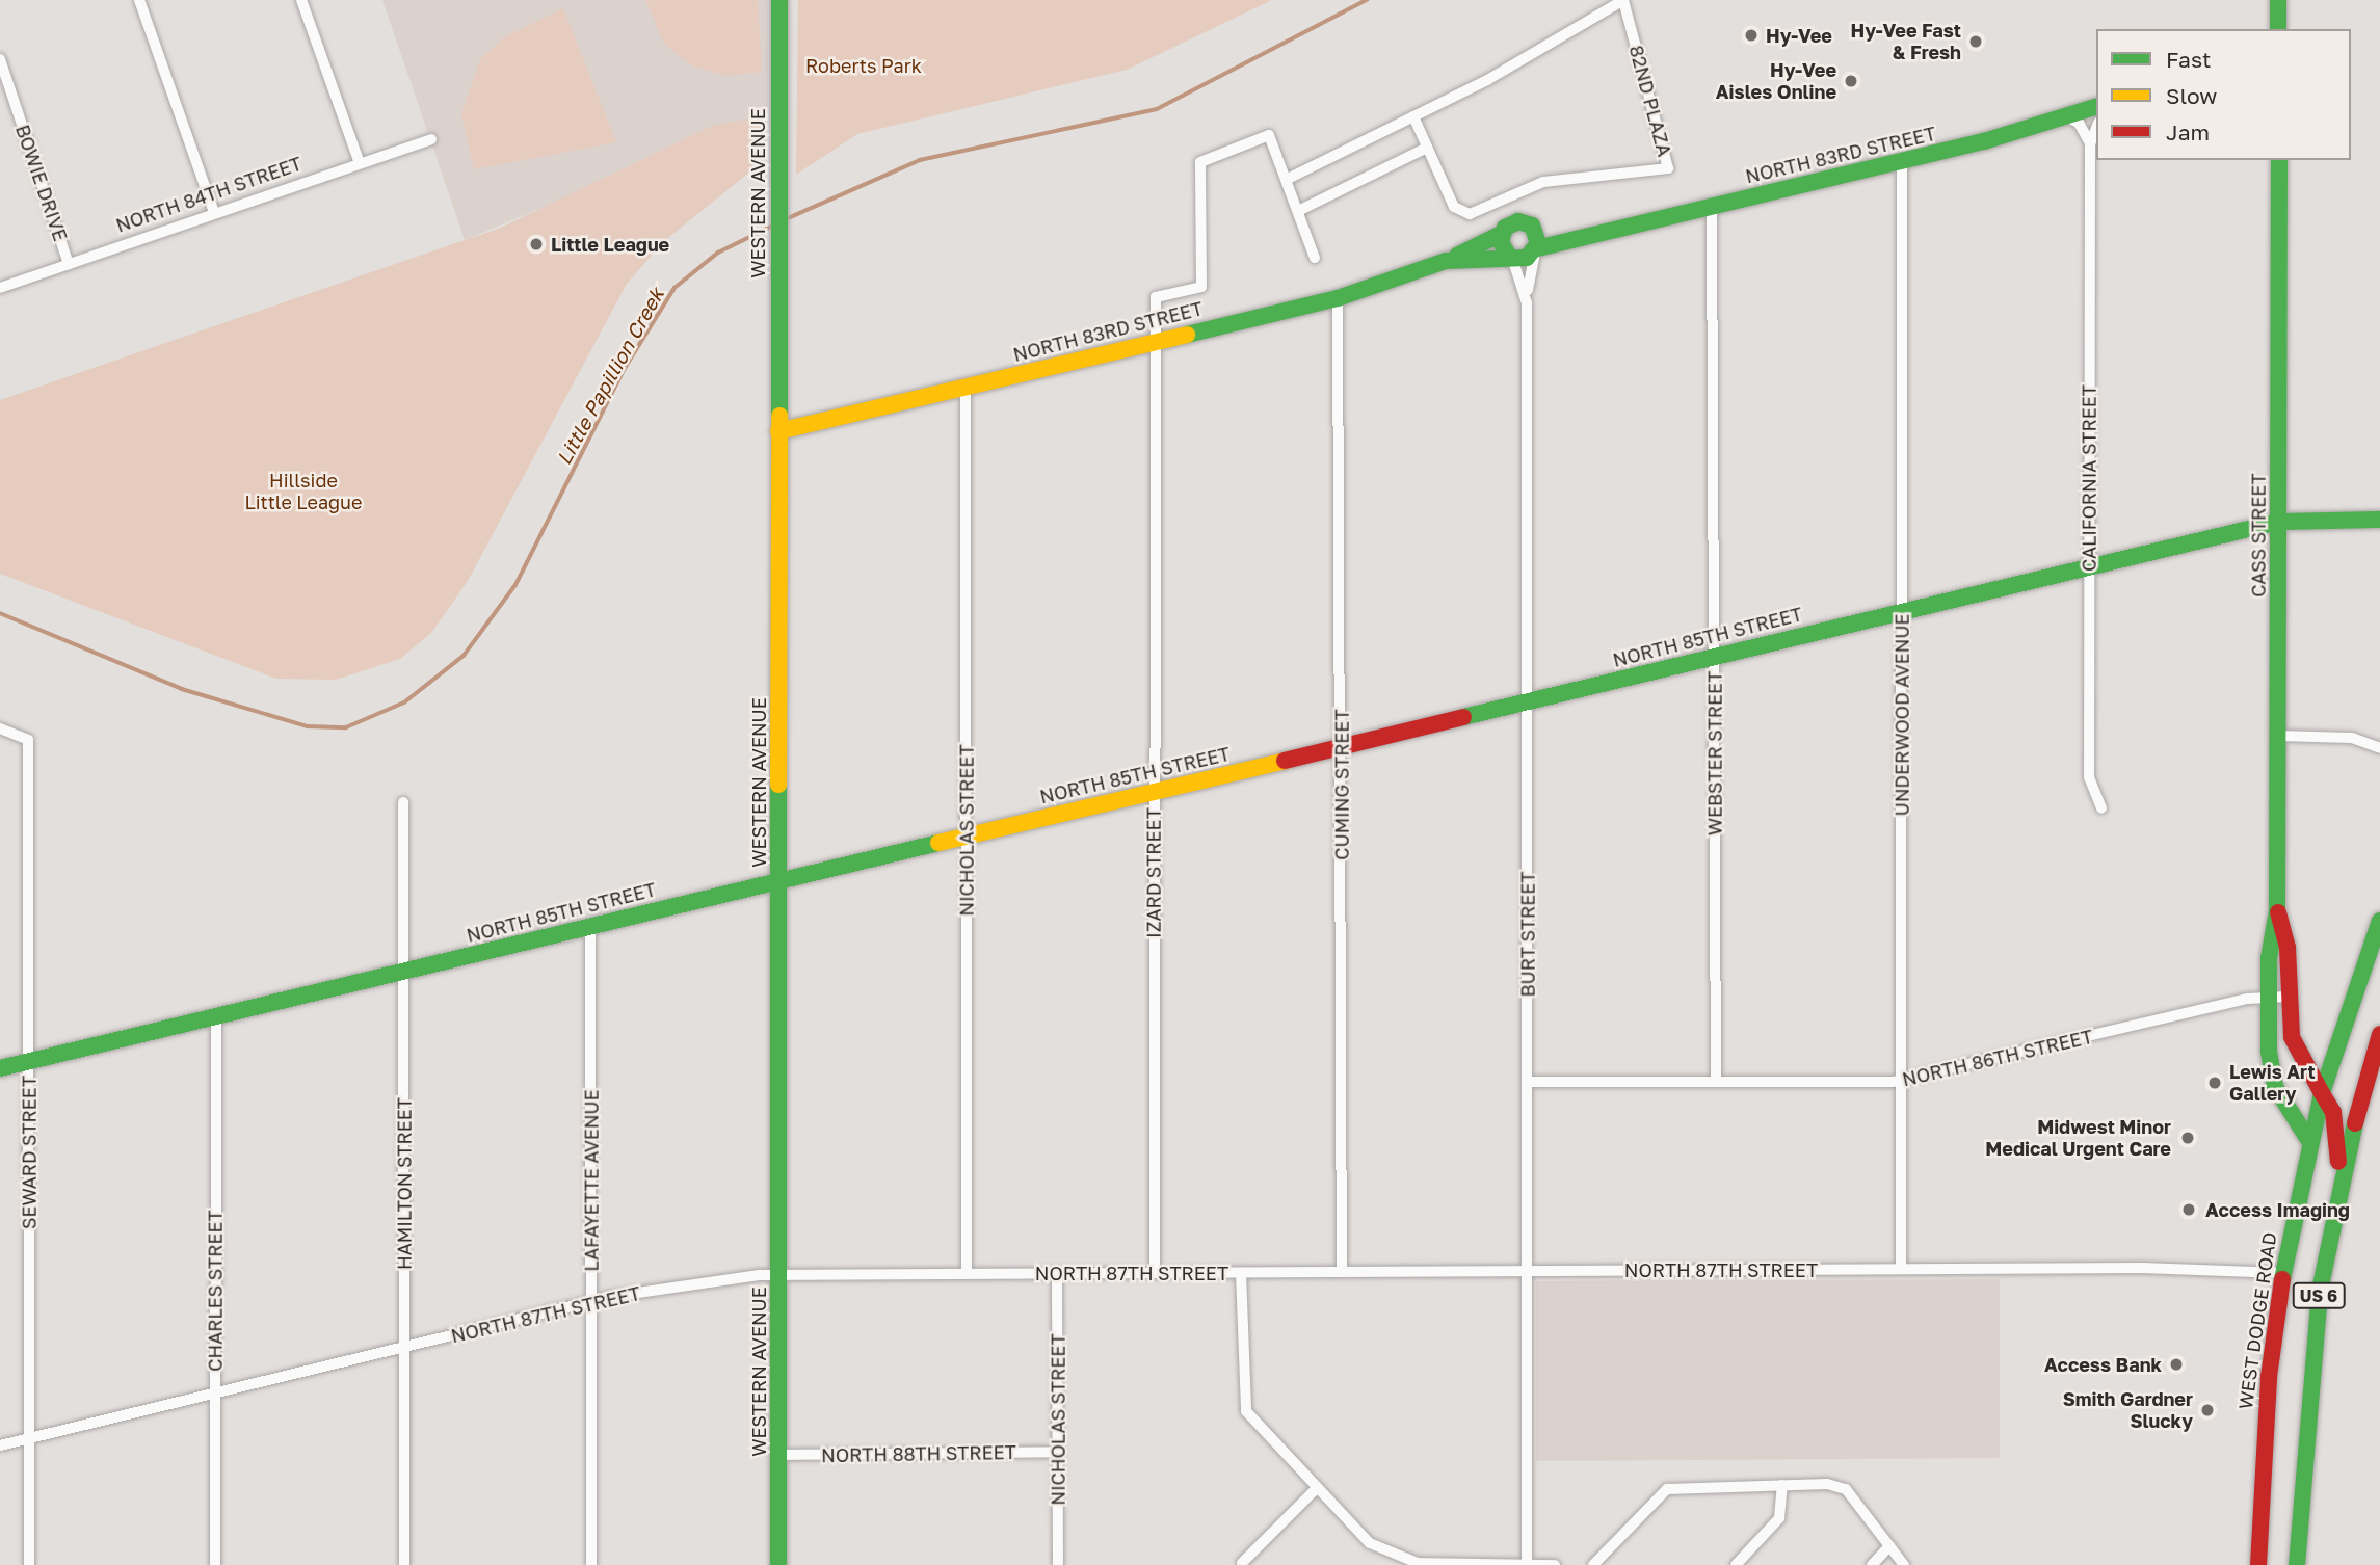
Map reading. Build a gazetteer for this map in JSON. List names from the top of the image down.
{
  "streets": {
    "main road": [
      "NORTH 83RD STREET",
      "WESTERN AVENUE",
      "CASS STREET",
      "NORTH 85TH STREET",
      "US 6",
      "WEST DODGE ROAD"
    ],
    "street": [
      "82ND PLAZA",
      "BOWIE DRIVE",
      "NORTH 84TH STREET",
      "CALIFORNIA STREET",
      "UNDERWOOD AVENUE",
      "WEBSTER STREET",
      "CUMING STREET",
      "NICHOLAS STREET",
      "IZARD STREET",
      "BURT STREET",
      "NORTH 86TH STREET",
      "SEWARD STREET",
      "LAFAYETTE AVENUE",
      "HAMILTON STREET",
      "NORTH 87TH STREET",
      "CHARLES STREET",
      "NORTH 88TH STREET"
    ]
  },
  "crossings": [
    ["NORTH 83RD STREET", "WESTERN AVENUE"],
    ["NORTH 83RD STREET", "UNDERWOOD AVENUE"],
    ["NORTH 83RD STREET", "WEBSTER STREET"],
    ["NORTH 83RD STREET", "CUMING STREET"],
    ["NORTH 83RD STREET", "NICHOLAS STREET"],
    ["NORTH 83RD STREET", "IZARD STREET"],
    ["NORTH 83RD STREET", "BURT STREET"],
    ["BOWIE DRIVE", "NORTH 84TH STREET"],
    ["WESTERN AVENUE", "NORTH 85TH STREET"],
    ["WESTERN AVENUE", "NORTH 87TH STREET"],
    ["WESTERN AVENUE", "NORTH 88TH STREET"],
    ["CALIFORNIA STREET", "NORTH 85TH STREET"],
    ["CASS STREET", "NORTH 85TH STREET"],
    ["CASS STREET", "NORTH 86TH STREET"],
    ["CASS STREET", "US 6"],
    ["CASS STREET", "WEST DODGE ROAD"],
    ["NORTH 85TH STREET", "UNDERWOOD AVENUE"],
    ["NORTH 85TH STREET", "WEBSTER STREET"],
    ["NORTH 85TH STREET", "CUMING STREET"],
    ["NORTH 85TH STREET", "NICHOLAS STREET"],
    ["NORTH 85TH STREET", "IZARD STREET"],
    ["NORTH 85TH STREET", "BURT STREET"],
    ["NORTH 85TH STREET", "SEWARD STREET"],
    ["NORTH 85TH STREET", "LAFAYETTE AVENUE"],
    ["NORTH 85TH STREET", "HAMILTON STREET"],
    ["NORTH 85TH STREET", "CHARLES STREET"],
    ["UNDERWOOD AVENUE", "NORTH 86TH STREET"],
    ["UNDERWOOD AVENUE", "NORTH 87TH STREET"],
    ["WEBSTER STREET", "NORTH 86TH STREET"],
    ["CUMING STREET", "NORTH 87TH STREET"],
    ["NICHOLAS STREET", "NORTH 87TH STREET"],
    ["NICHOLAS STREET", "NORTH 88TH STREET"],
    ["IZARD STREET", "NORTH 87TH STREET"],
    ["BURT STREET", "NORTH 86TH STREET"],
    ["BURT STREET", "NORTH 87TH STREET"],
    ["SEWARD STREET", "NORTH 87TH STREET"],
    ["LAFAYETTE AVENUE", "NORTH 87TH STREET"],
    ["HAMILTON STREET", "NORTH 87TH STREET"],
    ["NORTH 87TH STREET", "CHARLES STREET"],
    ["NORTH 87TH STREET", "WEST DODGE ROAD"]
  ],
  "water": ["Little Papillion Creek"],
  "parks": ["Roberts Park", "Hillside Little League"],
  "places": [
    "Hy-Vee",
    "Hy-Vee Fast & Fresh",
    "Hy-Vee Aisles Online",
    "Little League",
    "Lewis Art Gallery",
    "Midwest Minor Medical Urgent Care",
    "Access Imaging",
    "Access Bank",
    "Smith Gardner Slucky"
  ],
  "legend": ["Fast", "Slow", "Jam"]
}
